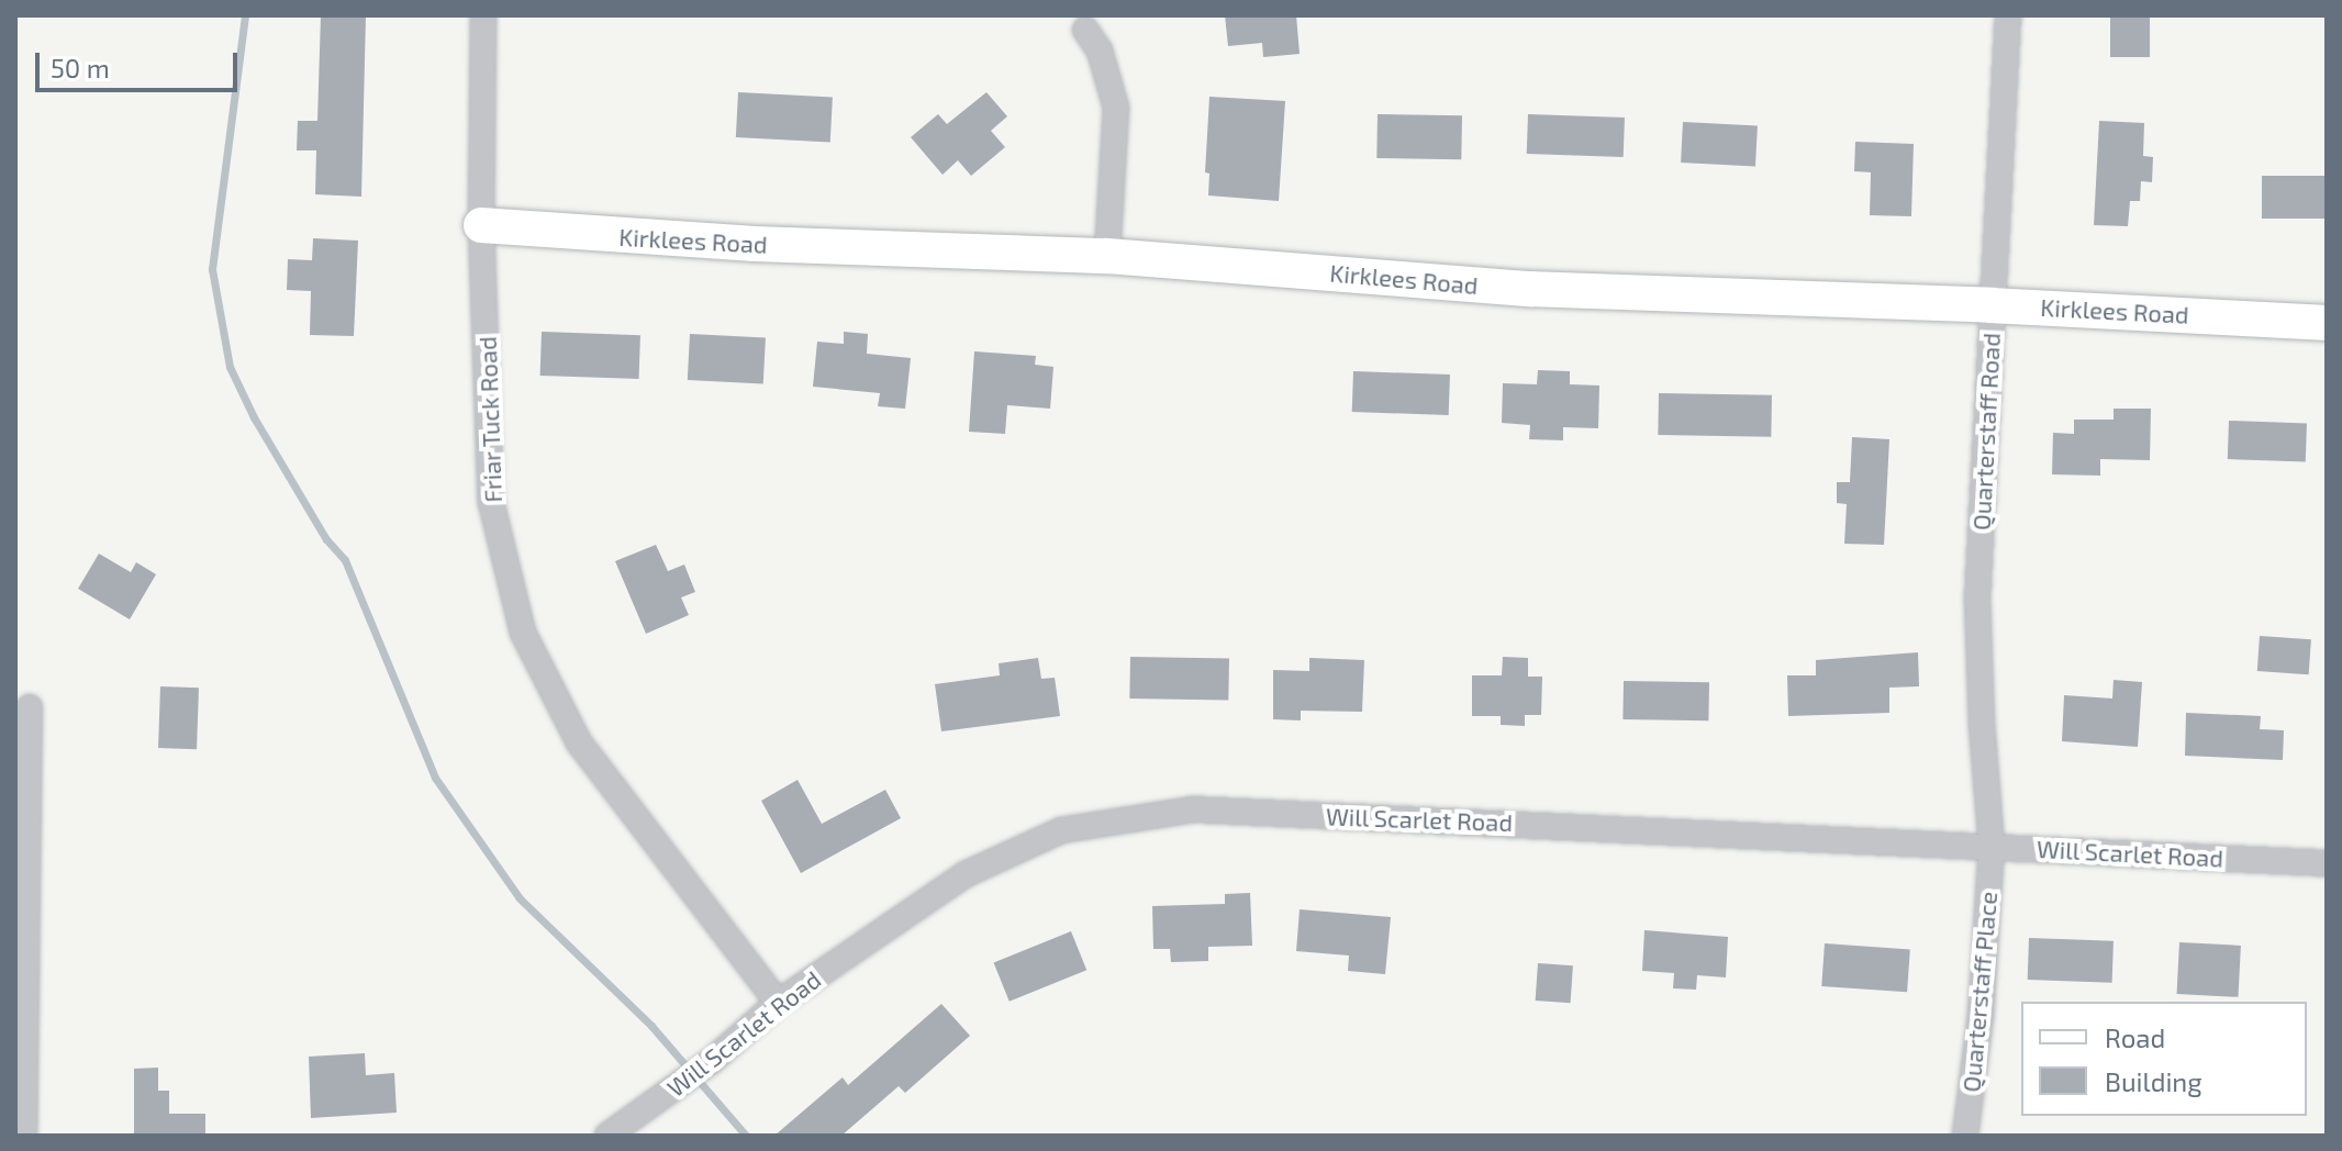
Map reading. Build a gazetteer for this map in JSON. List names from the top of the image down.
{
  "streets": {
    "street": [
      "Kirklees Road",
      "Friar Tuck Road",
      "Quarterstaff Road",
      "Will Scarlet Road",
      "Quarterstaff Place"
    ]
  },
  "crossings": [
    ["Kirklees Road", "Friar Tuck Road"],
    ["Kirklees Road", "Quarterstaff Road"],
    ["Friar Tuck Road", "Will Scarlet Road"],
    ["Quarterstaff Road", "Will Scarlet Road"],
    ["Quarterstaff Road", "Quarterstaff Place"],
    ["Will Scarlet Road", "Quarterstaff Place"]
  ],
  "legend": ["Road", "Building"],
  "scale_bar": "50 m"
}
